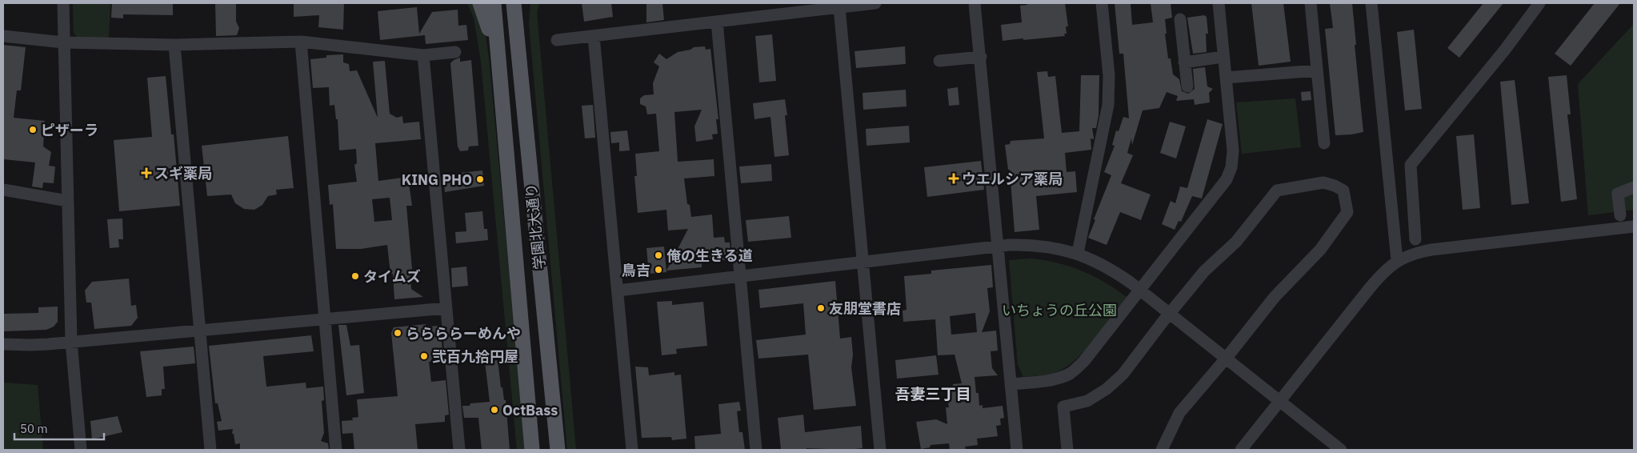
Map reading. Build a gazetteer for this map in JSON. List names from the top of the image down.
{
  "streets": {
    "main road": ["学園北大通り"]
  },
  "districts": ["吾妻三丁目"],
  "parks": ["いちょうの丘公園"],
  "places": {
    "other": [
      "ピザーラ",
      "KING PHO",
      "俺の生きる道",
      "鳥吉",
      "タイムズ",
      "友朋堂書店",
      "ららららーめんや",
      "弐百九拾円屋",
      "OctBass"
    ],
    "health": ["スギ薬局", "ウエルシア薬局"]
  },
  "scale_bar": "50 m"
}
